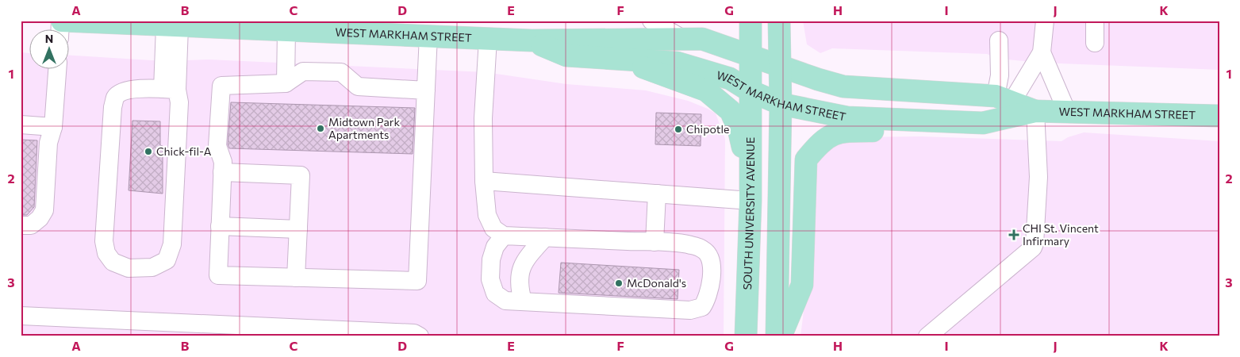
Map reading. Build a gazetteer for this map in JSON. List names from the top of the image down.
{
  "streets": {
    "main road": ["WEST MARKHAM STREET", "SOUTH UNIVERSITY AVENUE"]
  },
  "crossings": [
    ["WEST MARKHAM STREET", "SOUTH UNIVERSITY AVENUE"]
  ],
  "places": {
    "other": [
      "Midtown Park Apartments",
      "Chipotle",
      "Chick-fil-A",
      "McDonald's"
    ],
    "health": ["CHI St. Vincent Infirmary"]
  },
  "north": "top",
  "grid": {
    "columns": [
      "A",
      "B",
      "C",
      "D",
      "E",
      "F",
      "G",
      "H",
      "I",
      "J",
      "K"
    ],
    "rows": ["1", "2", "3"]
  }
}
